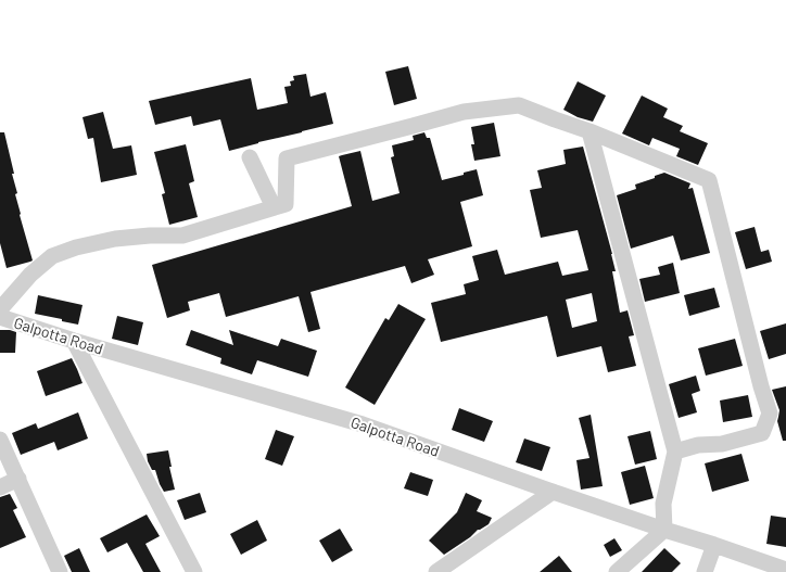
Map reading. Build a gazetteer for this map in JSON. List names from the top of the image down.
{
  "streets": {
    "street": ["Galpotta Road"]
  }
}
